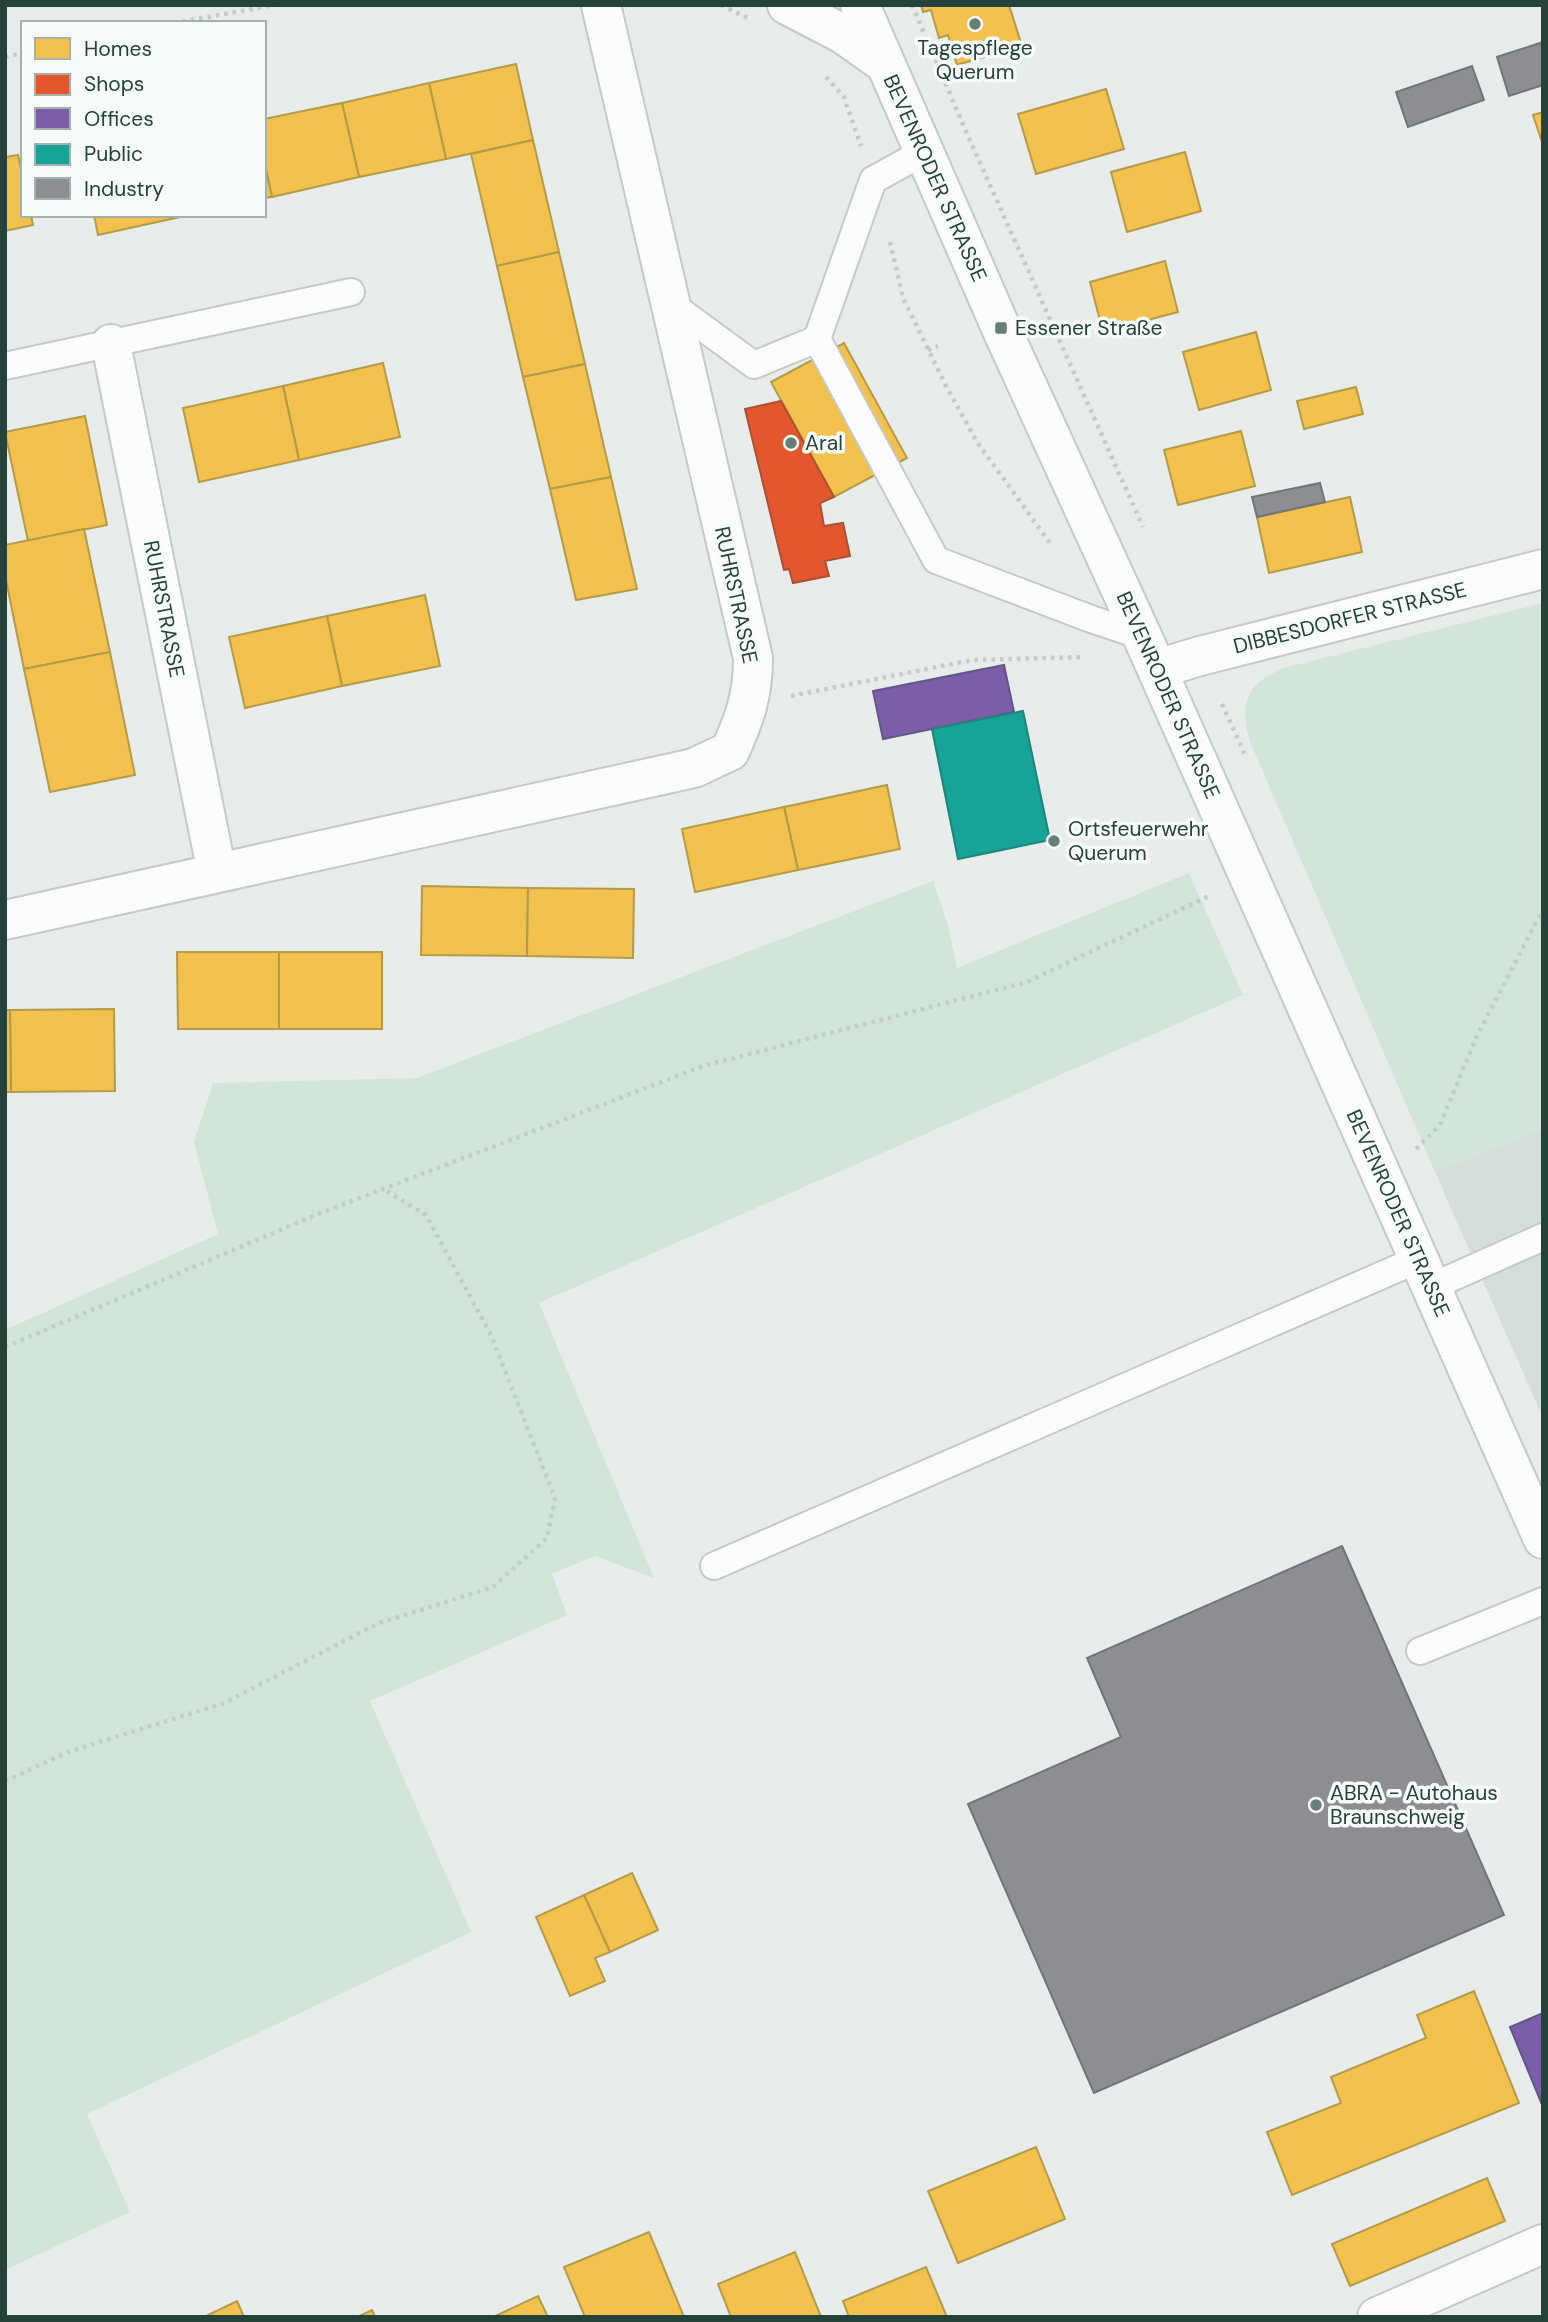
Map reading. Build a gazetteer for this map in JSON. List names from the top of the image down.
{
  "streets": {
    "street": ["BEVENRODER STRASSE", "RUHRSTRASSE", "DIBBESDORFER STRASSE"]
  },
  "crossings": [
    ["BEVENRODER STRASSE", "DIBBESDORFER STRASSE"]
  ],
  "places": {
    "other": [
      "Tagespflege Querum",
      "Aral",
      "Ortsfeuerwehr Querum",
      "ABRA - Autohaus Braunschweig"
    ],
    "transit": ["Essener Straße"]
  },
  "legend": [
    "Homes",
    "Shops",
    "Offices",
    "Public",
    "Industry"
  ]
}
